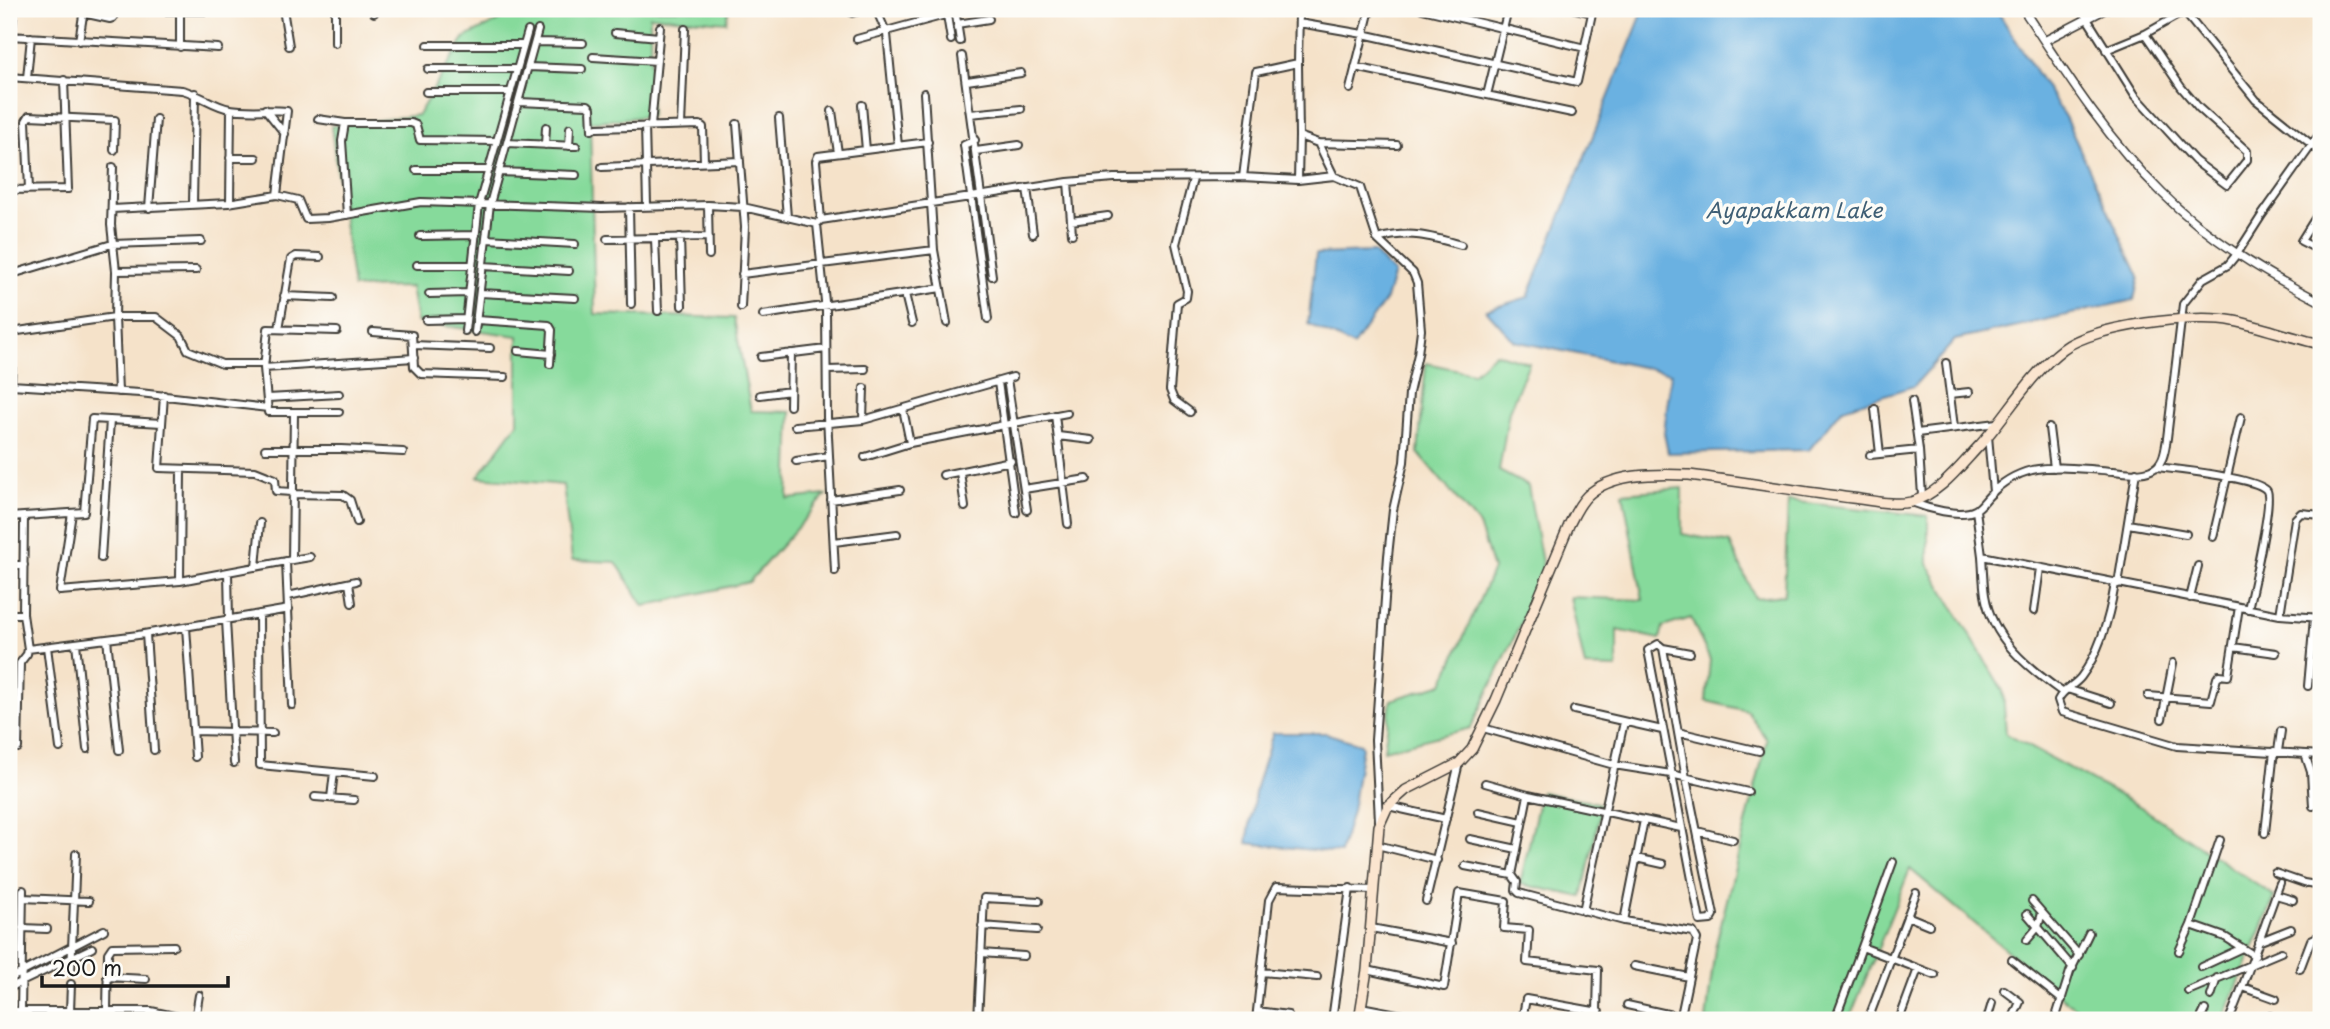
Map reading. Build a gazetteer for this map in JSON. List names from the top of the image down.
{
  "water": ["Ayapakkam Lake"],
  "scale_bar": "200 m"
}
